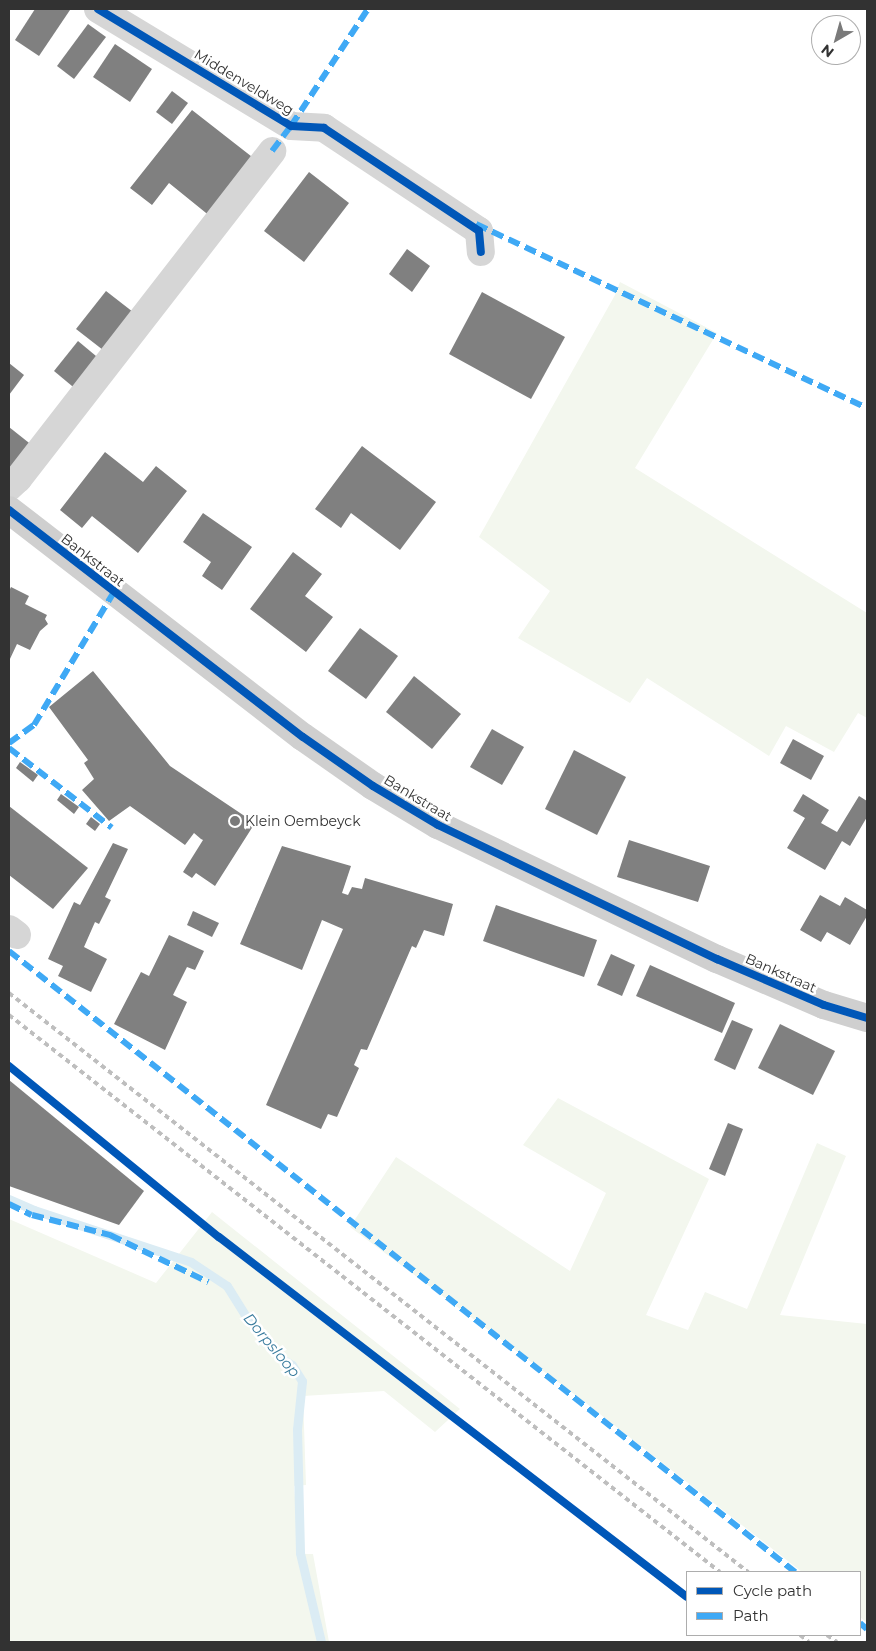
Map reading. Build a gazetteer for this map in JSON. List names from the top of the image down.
{
  "streets": {
    "street": ["Middenveldweg", "Bankstraat"]
  },
  "water": ["Dorpsloop"],
  "places": ["Klein Oembeyck"],
  "legend": ["Cycle path", "Path"],
  "north": "bottom left"
}
